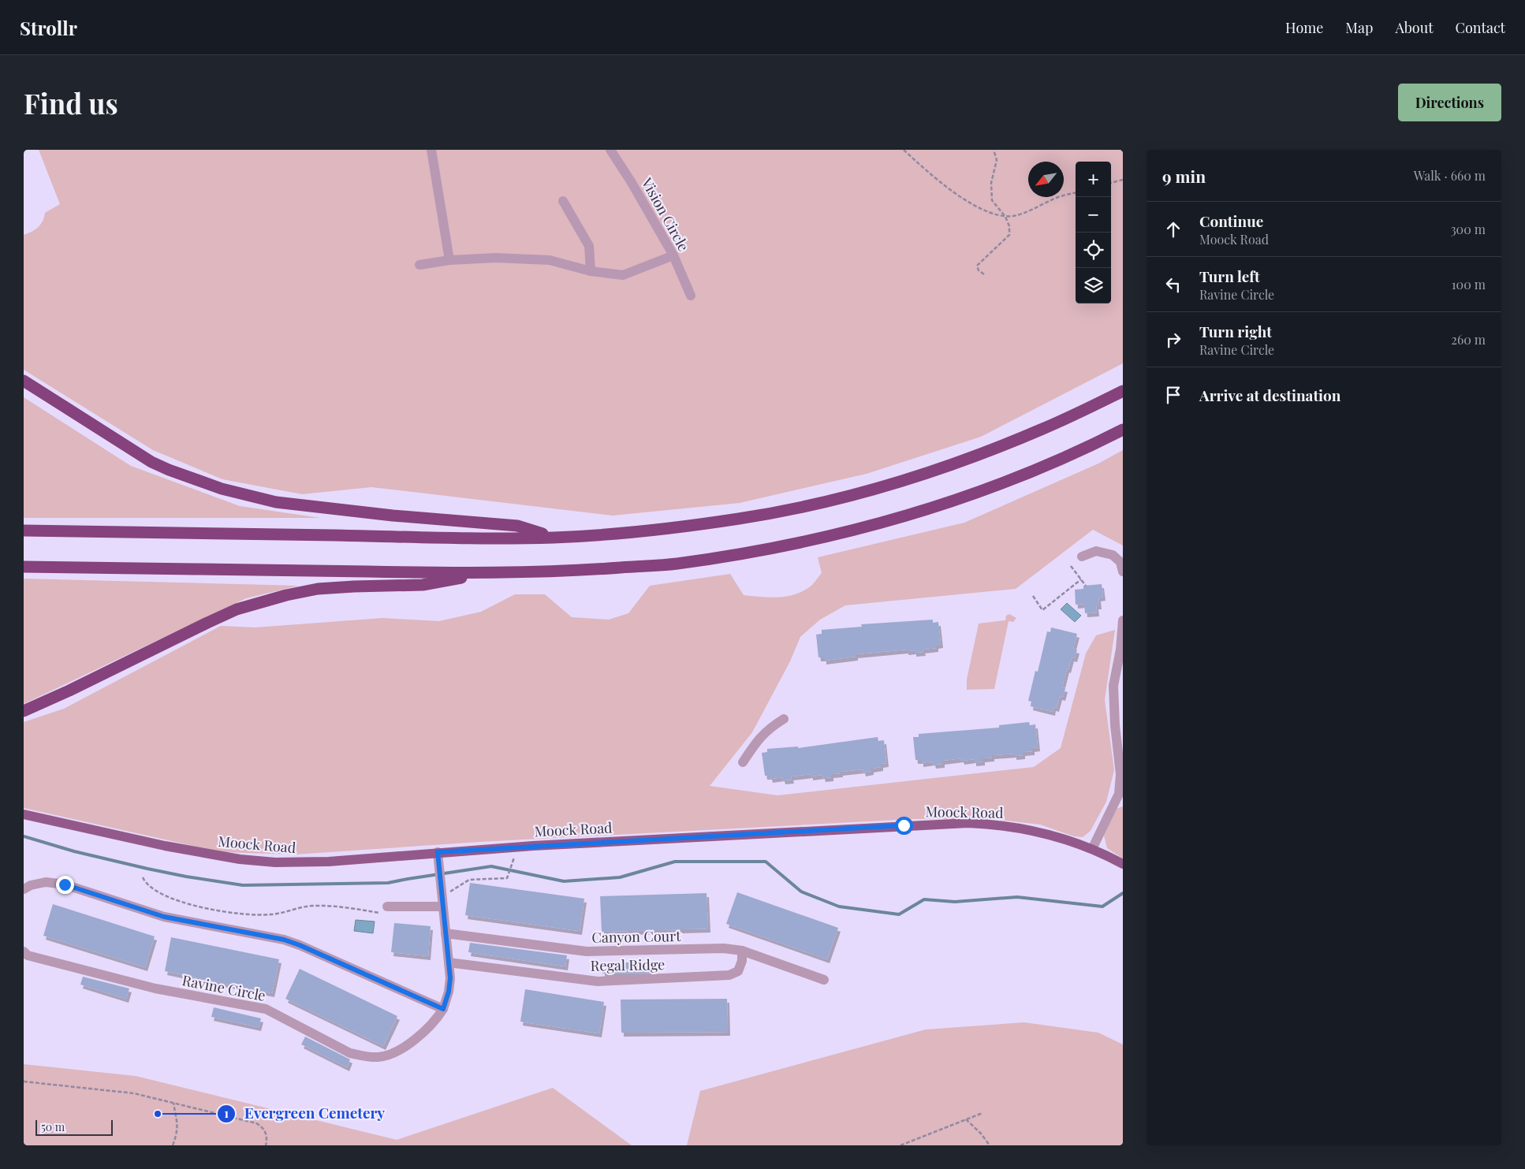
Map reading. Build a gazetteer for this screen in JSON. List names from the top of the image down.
{
  "streets": {
    "main road": ["Moock Road"],
    "street": [
      "Vision Circle",
      "Canyon Court",
      "Regal Ridge",
      "Ravine Circle"
    ]
  },
  "crossings": [
    ["Moock Road", "Ravine Circle"],
    ["Canyon Court", "Regal Ridge"],
    ["Canyon Court", "Ravine Circle"],
    ["Regal Ridge", "Ravine Circle"]
  ],
  "places": ["Evergreen Cemetery"],
  "scale_bar": "50 m",
  "north": "bottom left",
  "page": {
    "header": "Strollr",
    "nav": [
      "Home",
      "Map",
      "About",
      "Contact"
    ],
    "buttons": "Directions",
    "title": "Find us",
    "heading": ["9 min", "Walk · 660 m"],
    "map_buttons": ["+", "−"],
    "list": [
      ["Continue", "Moock Road", "300 m"],
      ["Turn left", "Ravine Circle", "100 m"],
      ["Turn right", "Ravine Circle", "260 m"],
      "Arrive at destination"
    ],
    "scale": "50 m"
  }
}
